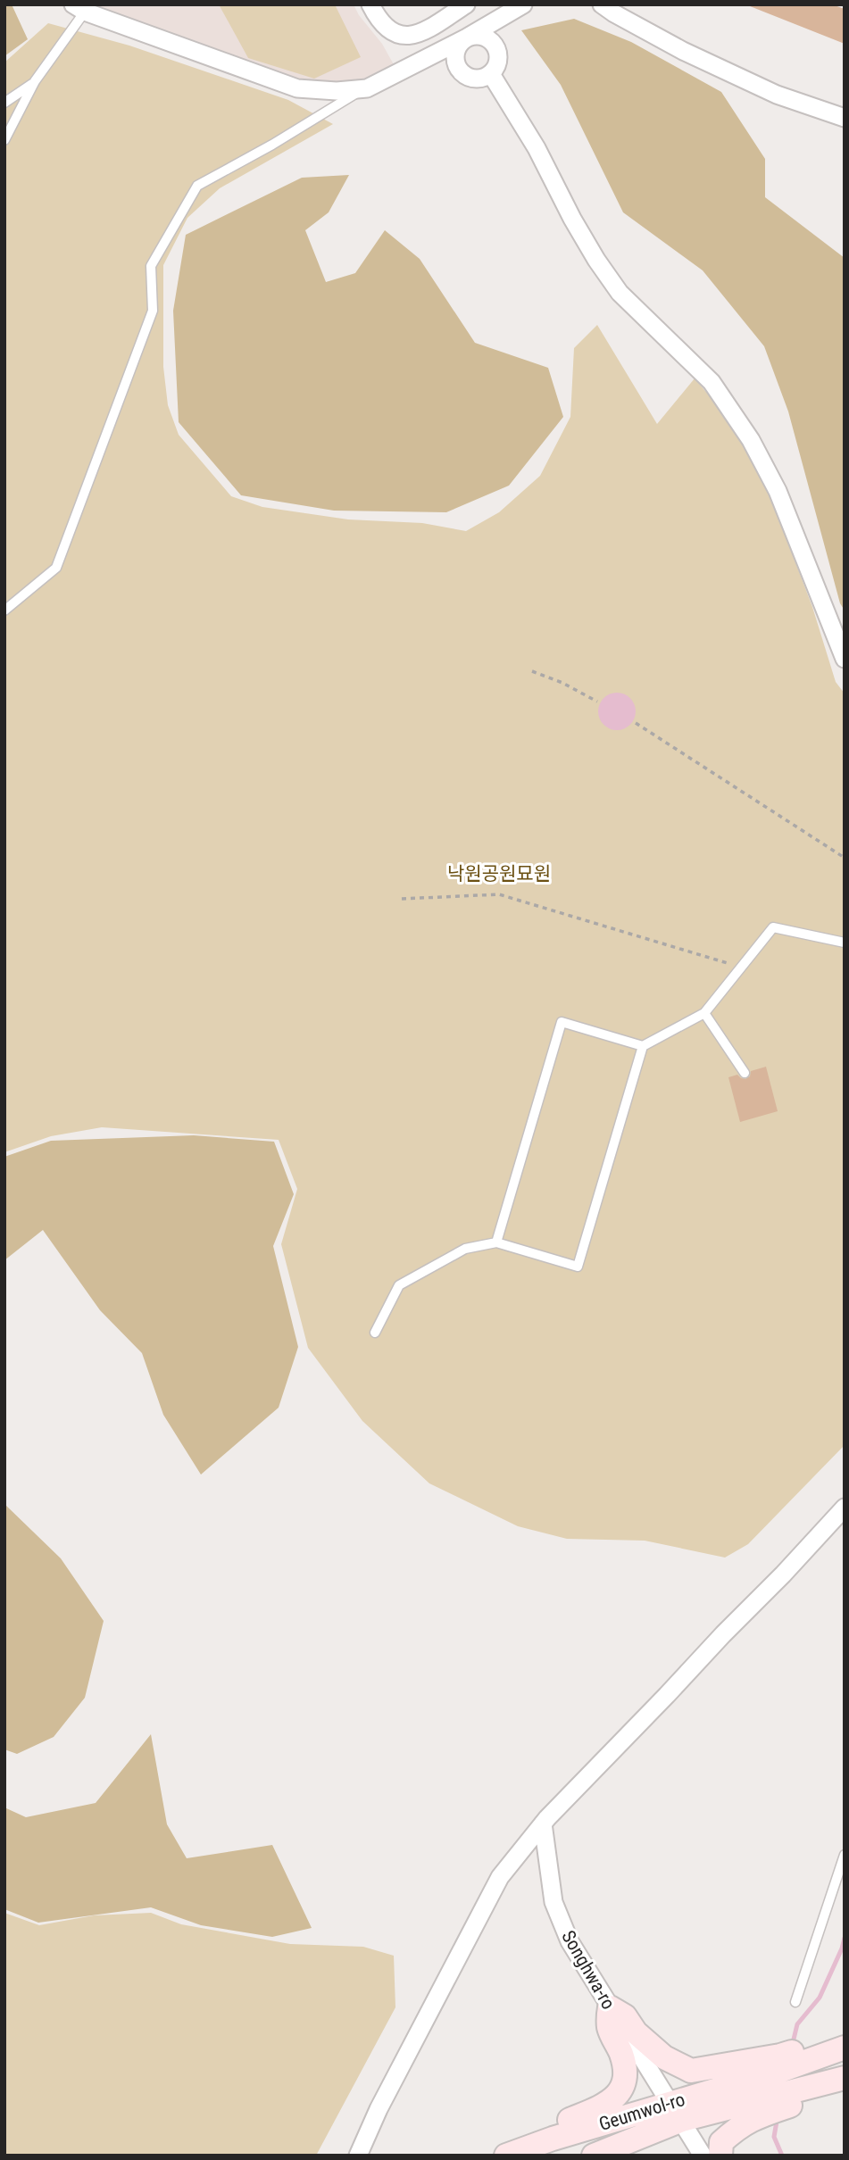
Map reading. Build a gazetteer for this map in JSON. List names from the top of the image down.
{
  "streets": {
    "main road": ["Geumwol-ro"],
    "street": ["Songhwa-ro"]
  },
  "crossings": [
    ["Songhwa-ro", "Geumwol-ro"]
  ],
  "parks": ["낙원공원묘원"]
}
